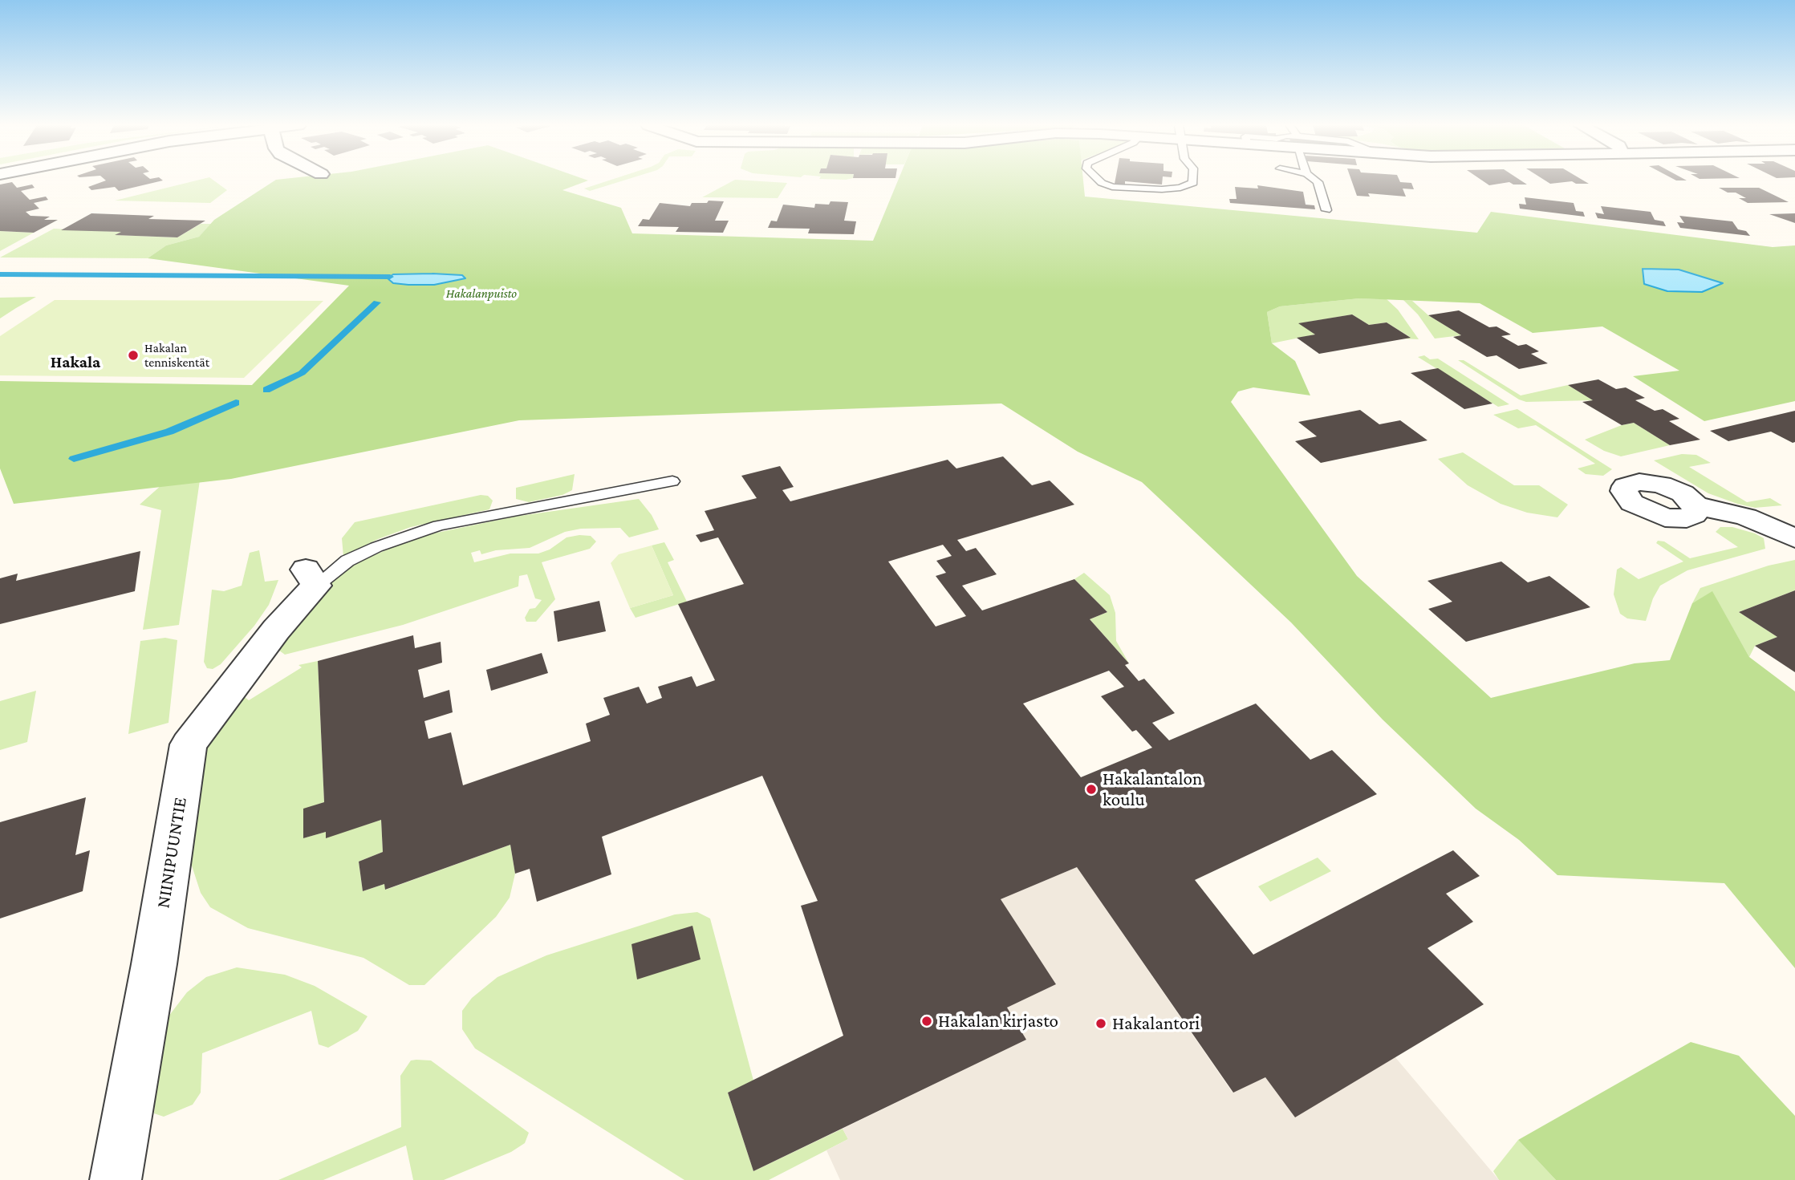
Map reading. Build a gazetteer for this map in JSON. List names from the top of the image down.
{
  "streets": {
    "street": ["NIINIPUUNTIE"]
  },
  "districts": ["Hakala"],
  "parks": ["Hakalanpuisto"],
  "places": [
    "Hakalan tenniskentät",
    "Hakalantalon koulu",
    "Hakalan kirjasto",
    "Hakalantori"
  ]
}
